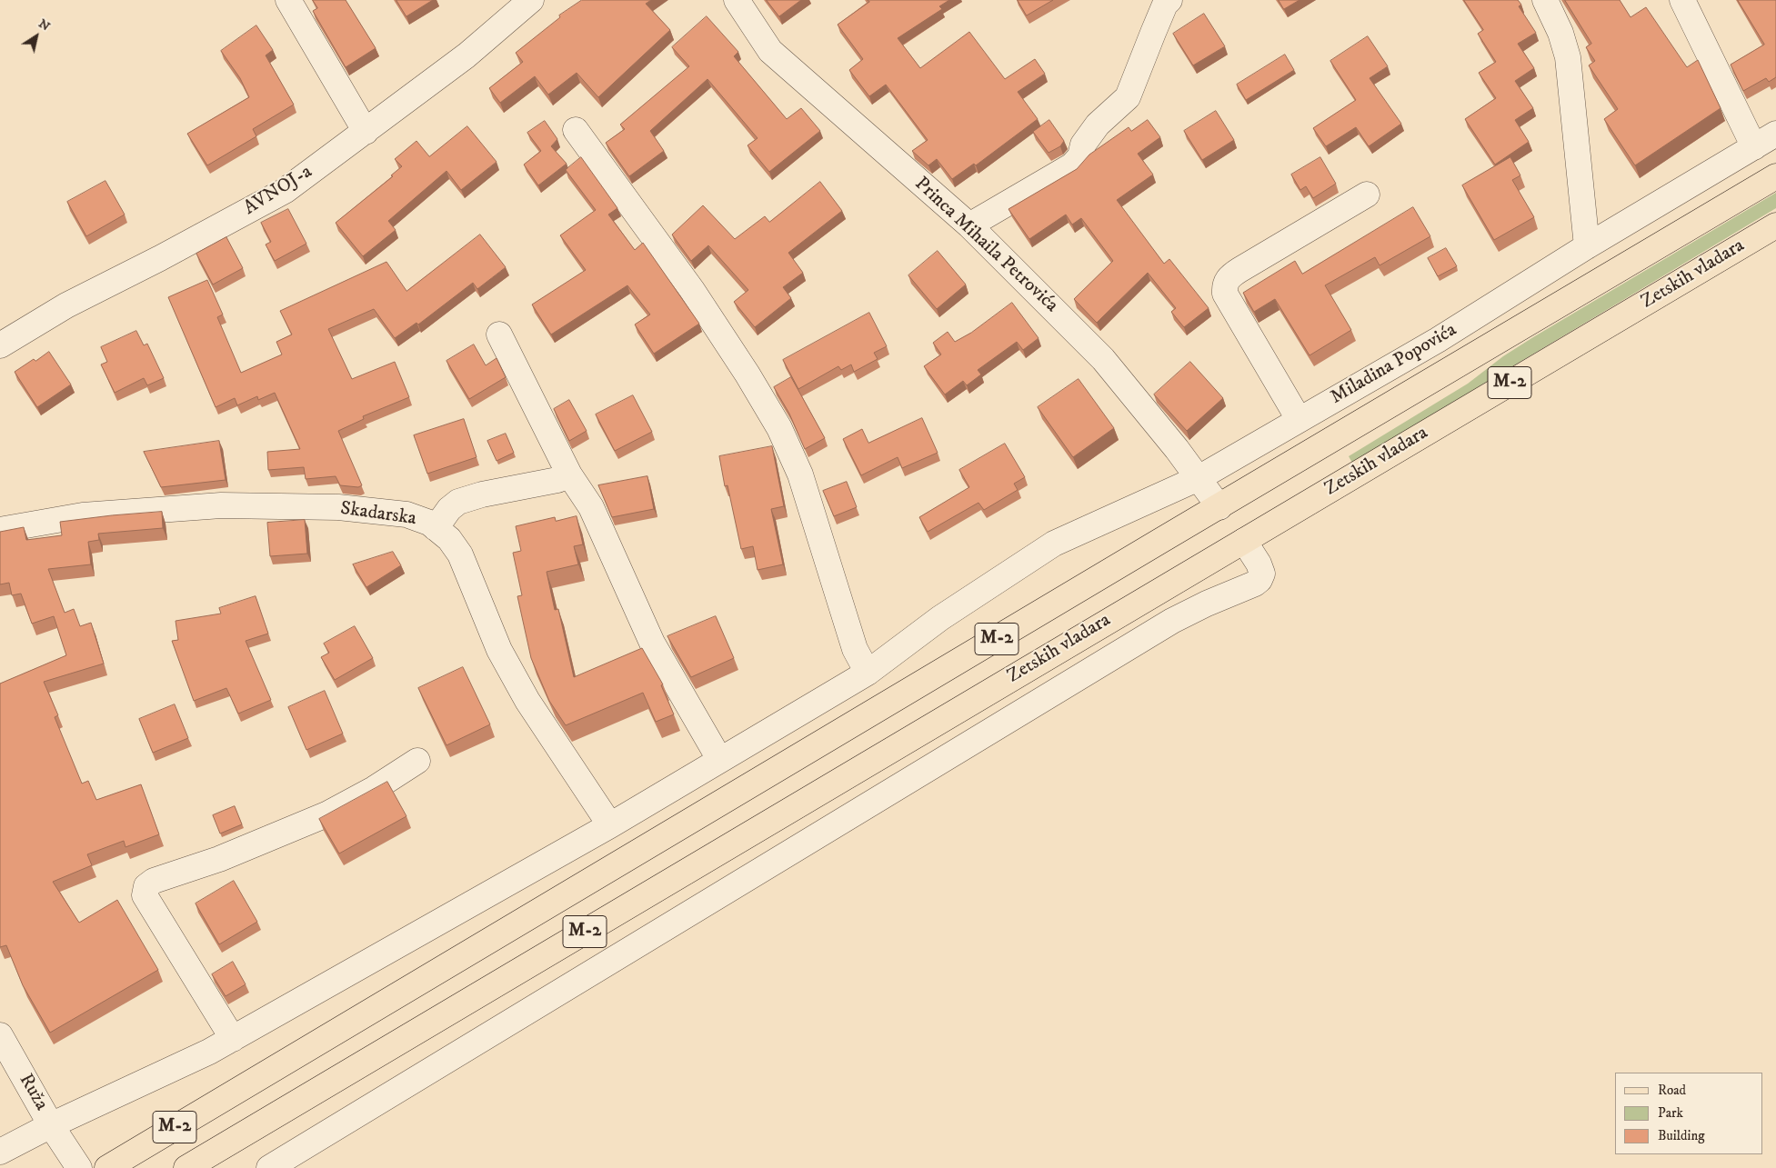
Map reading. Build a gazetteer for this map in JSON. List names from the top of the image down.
{
  "streets": {
    "main road": ["Zetskih vladara", "M-2"],
    "street": [
      "AVNOJ-a",
      "Princa Mihaila Petrovića",
      "Miladina Popovića",
      "Skadarska",
      "Ruža"
    ]
  },
  "crossings": [
    ["Princa Mihaila Petrovića", "Miladina Popovića"],
    ["Princa Mihaila Petrovića", "M-2"],
    ["Miladina Popovića", "Skadarska"],
    ["Miladina Popovića", "Ruža"]
  ],
  "legend": ["Road", "Park", "Building"],
  "north": "top right"
}
